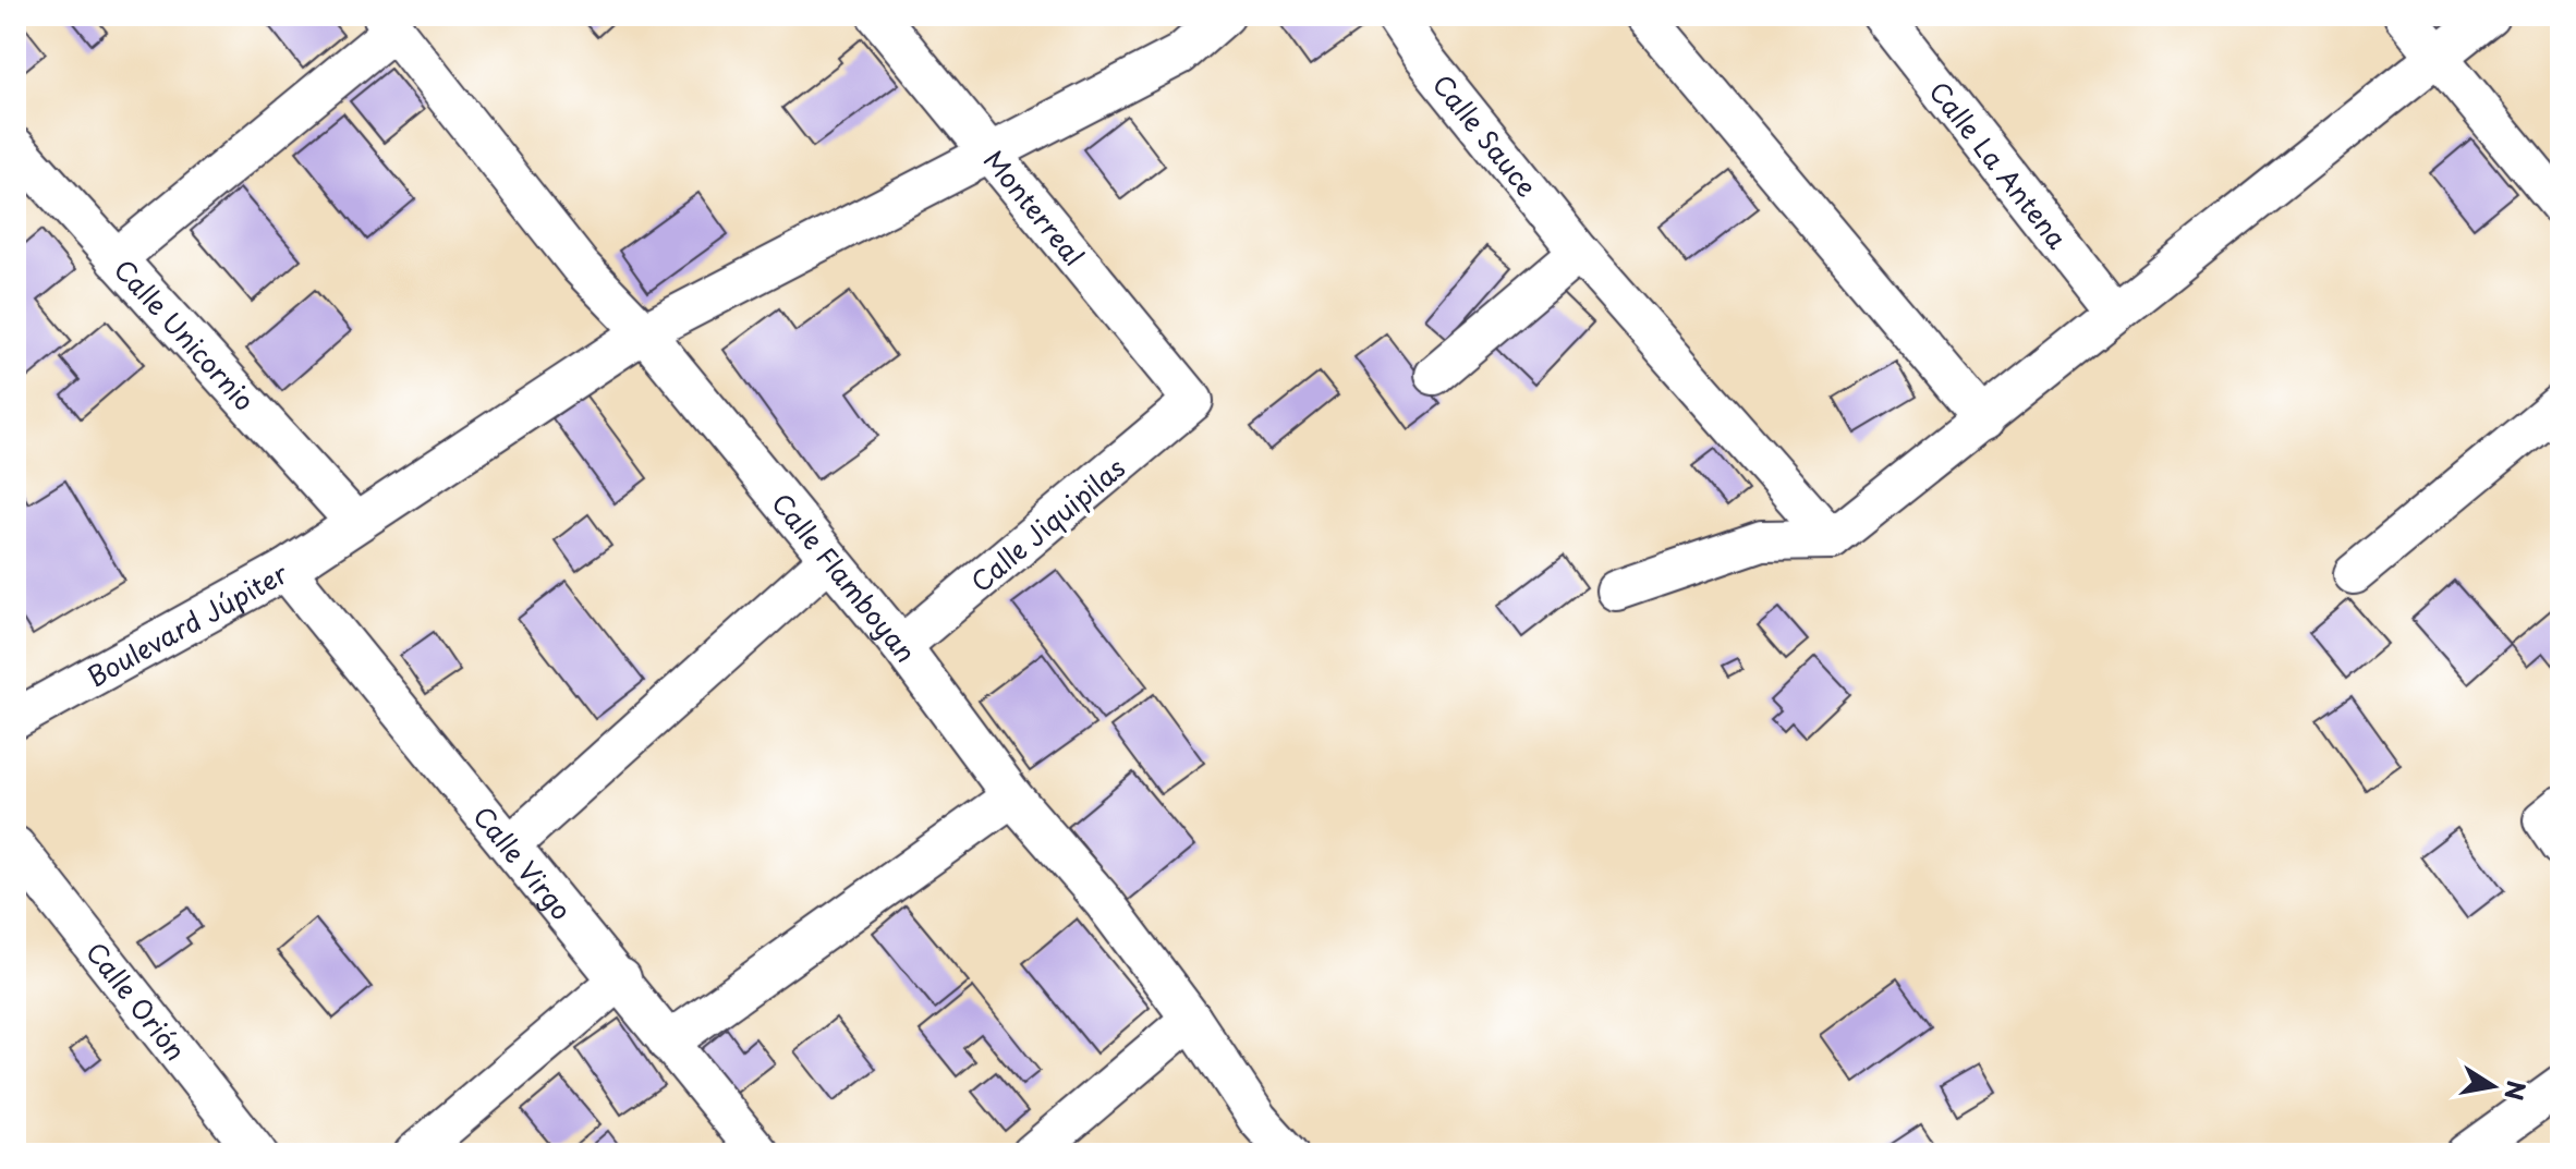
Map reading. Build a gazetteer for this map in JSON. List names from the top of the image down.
{
  "streets": {
    "street": [
      "Calle Sauce",
      "Calle La Antena",
      "Monterreal",
      "Calle Unicornio",
      "Calle Jiquipilas",
      "Calle Flamboyan",
      "Boulevard Júpiter",
      "Calle Virgo",
      "Calle Orión"
    ]
  },
  "crossings": [
    ["Monterreal", "Calle Jiquipilas"],
    ["Monterreal", "Boulevard Júpiter"],
    ["Calle Unicornio", "Boulevard Júpiter"],
    ["Calle Jiquipilas", "Calle Flamboyan"],
    ["Calle Flamboyan", "Boulevard Júpiter"],
    ["Boulevard Júpiter", "Calle Virgo"]
  ],
  "north": "right"
}
